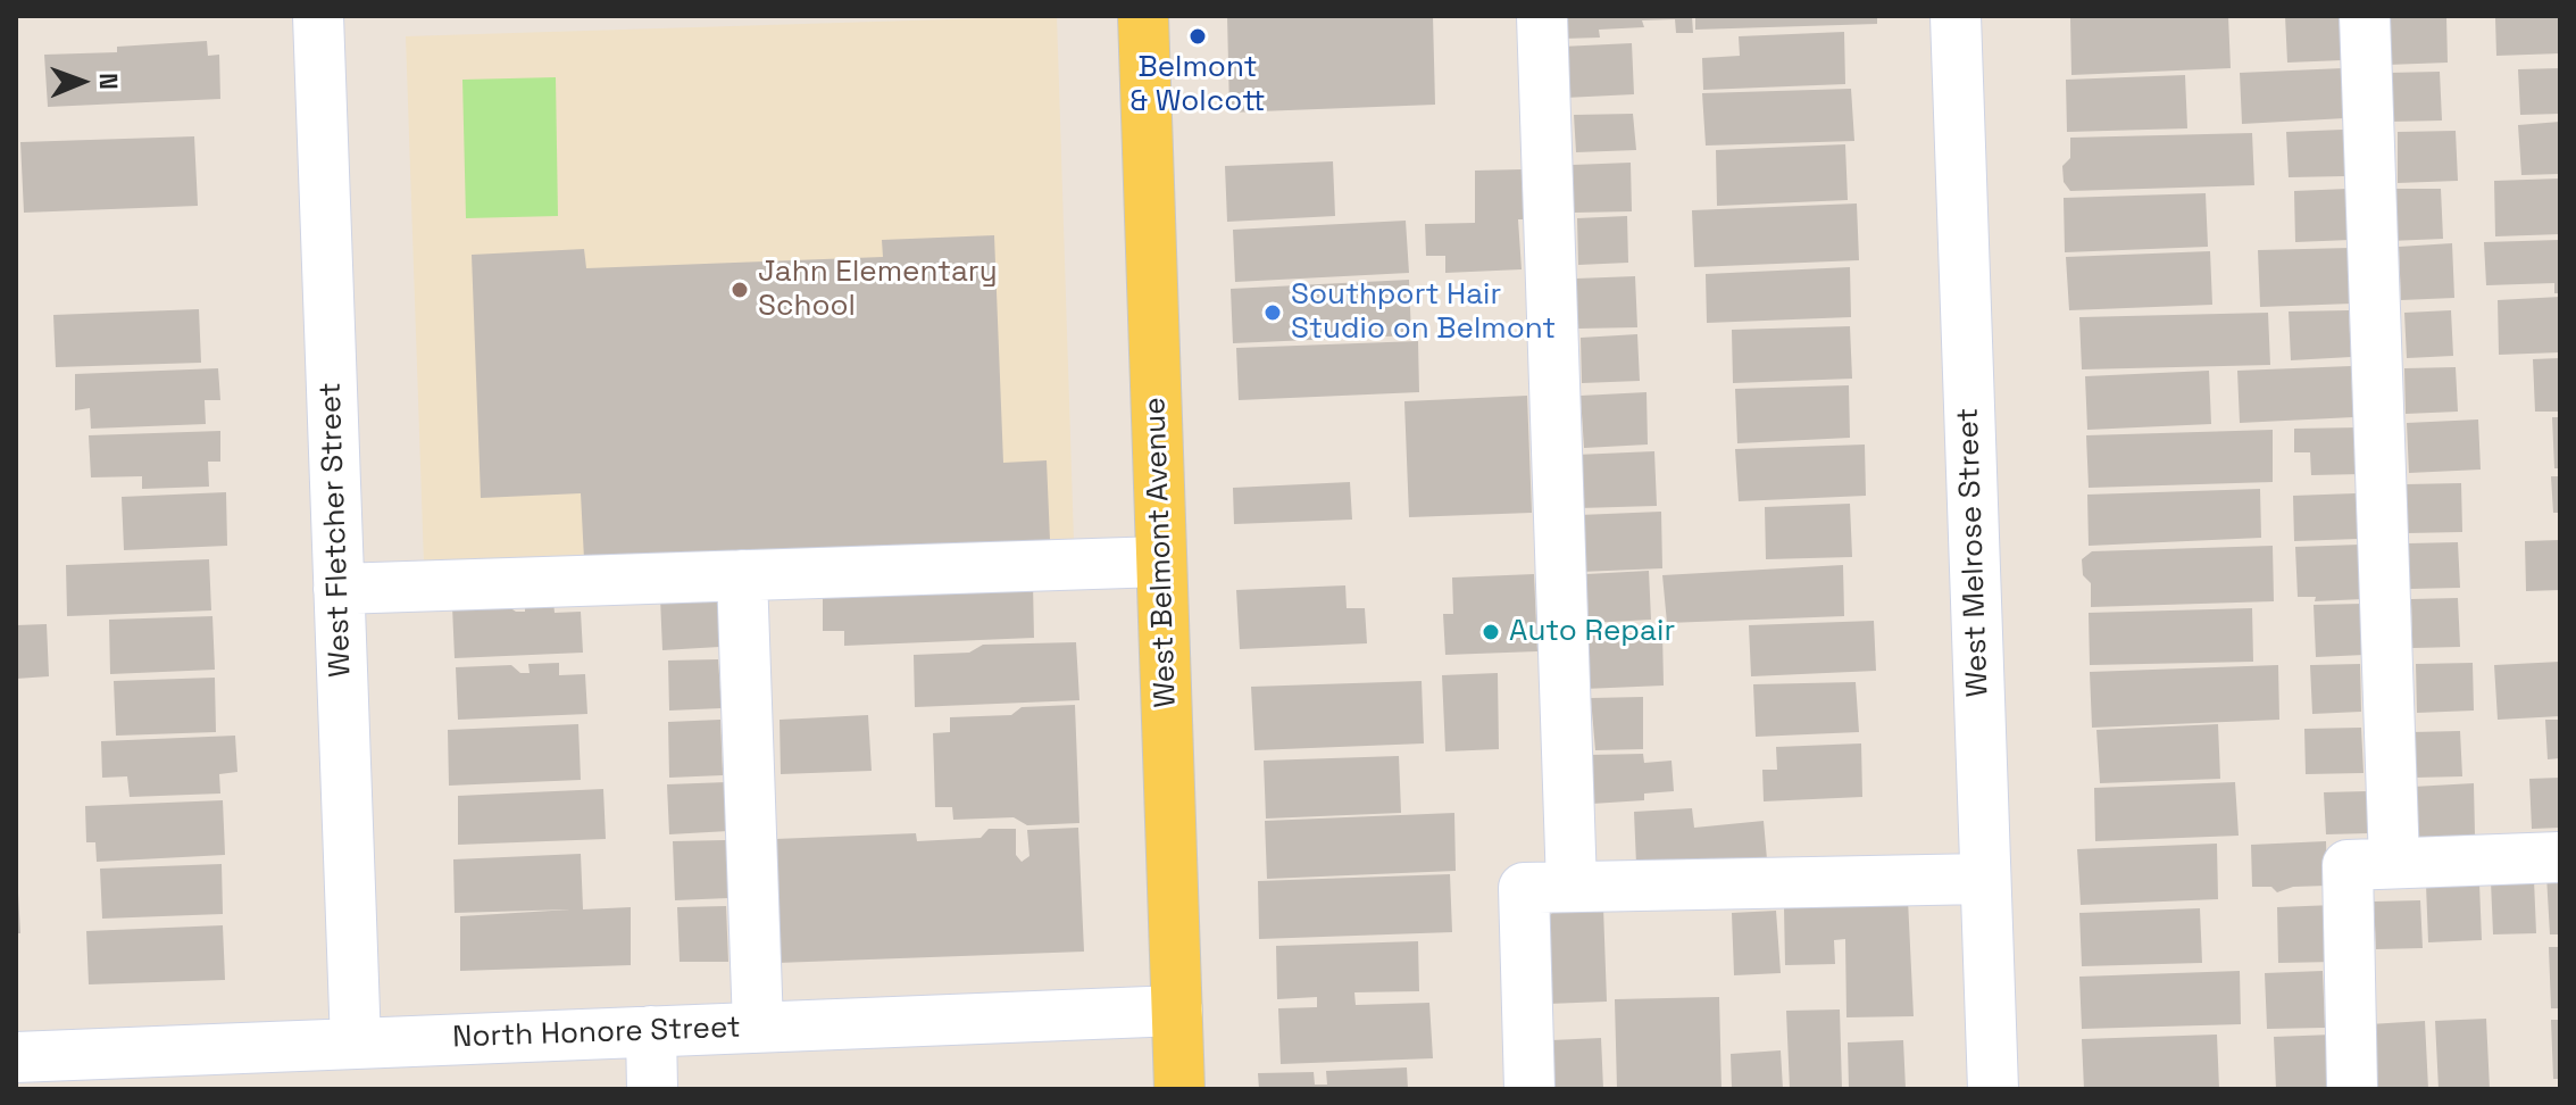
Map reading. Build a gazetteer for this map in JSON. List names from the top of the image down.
{
  "streets": {
    "main road": ["West Belmont Avenue"],
    "street": ["West Fletcher Street", "West Melrose Street", "North Honore Street"]
  },
  "crossings": [
    ["West Fletcher Street", "North Honore Street"],
    ["West Belmont Avenue", "North Honore Street"]
  ],
  "places": [
    "Belmont & Wolcott",
    "Jahn Elementary School",
    "Southport Hair Studio on Belmont",
    "Auto Repair"
  ],
  "north": "right"
}
